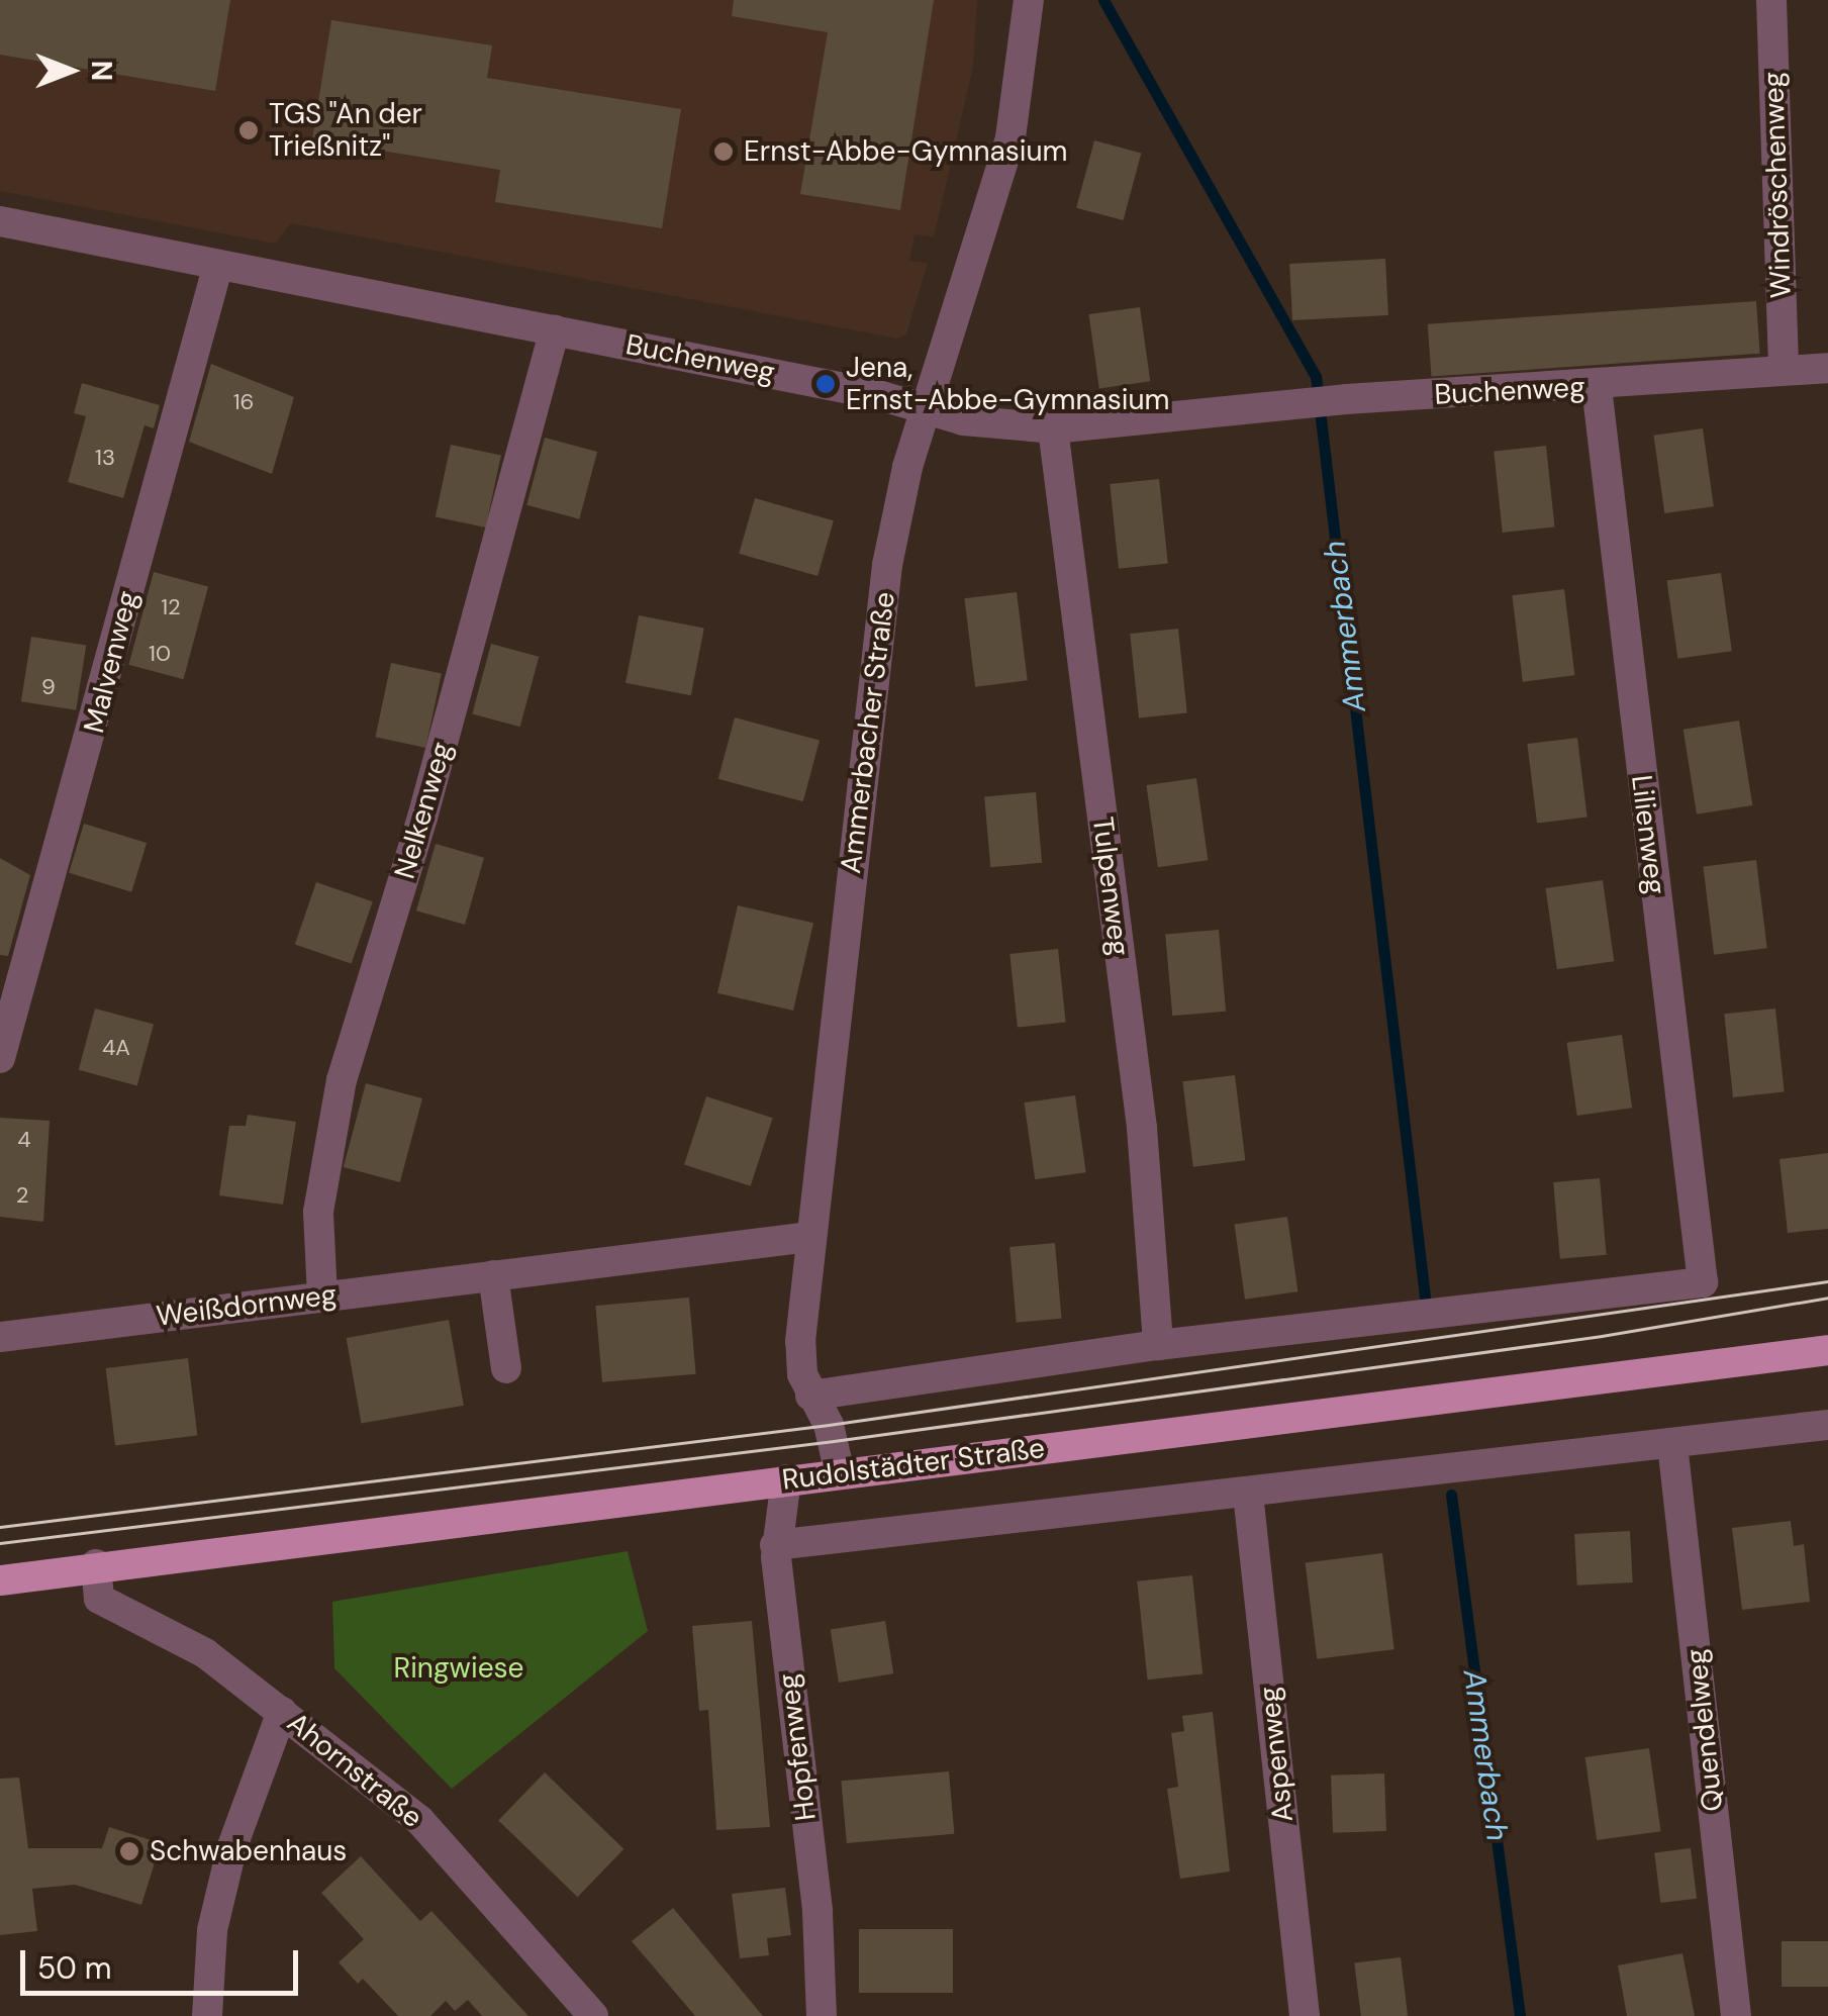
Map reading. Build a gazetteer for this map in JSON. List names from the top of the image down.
{
  "streets": {
    "main road": ["Rudolstädter Straße"],
    "street": [
      "Windröschenweg",
      "Buchenweg",
      "Malvenweg",
      "Ammerbacher Straße",
      "Nelkenweg",
      "Lilienweg",
      "Tulpenweg",
      "Weißdornweg",
      "Quendelweg",
      "Hopfenweg",
      "Aspenweg",
      "Ahornstraße"
    ]
  },
  "crossings": [
    ["Windröschenweg", "Buchenweg"],
    ["Buchenweg", "Malvenweg"],
    ["Buchenweg", "Ammerbacher Straße"],
    ["Buchenweg", "Nelkenweg"],
    ["Buchenweg", "Lilienweg"],
    ["Buchenweg", "Tulpenweg"],
    ["Ammerbacher Straße", "Weißdornweg"],
    ["Ammerbacher Straße", "Rudolstädter Straße"],
    ["Nelkenweg", "Weißdornweg"],
    ["Lilienweg", "Tulpenweg"],
    ["Rudolstädter Straße", "Hopfenweg"],
    ["Rudolstädter Straße", "Ahornstraße"]
  ],
  "water": ["Ammerbach"],
  "parks": ["Ringwiese"],
  "places": [
    "TGS \"An der Trießnitz\"",
    "Ernst-Abbe-Gymnasium",
    "Jena, Ernst-Abbe-Gymnasium",
    "Schwabenhaus"
  ],
  "house_numbers": [
    "16",
    "13",
    "12",
    "10",
    "9",
    "4A",
    "4",
    "2"
  ],
  "scale_bar": "50 m",
  "north": "right"
}
